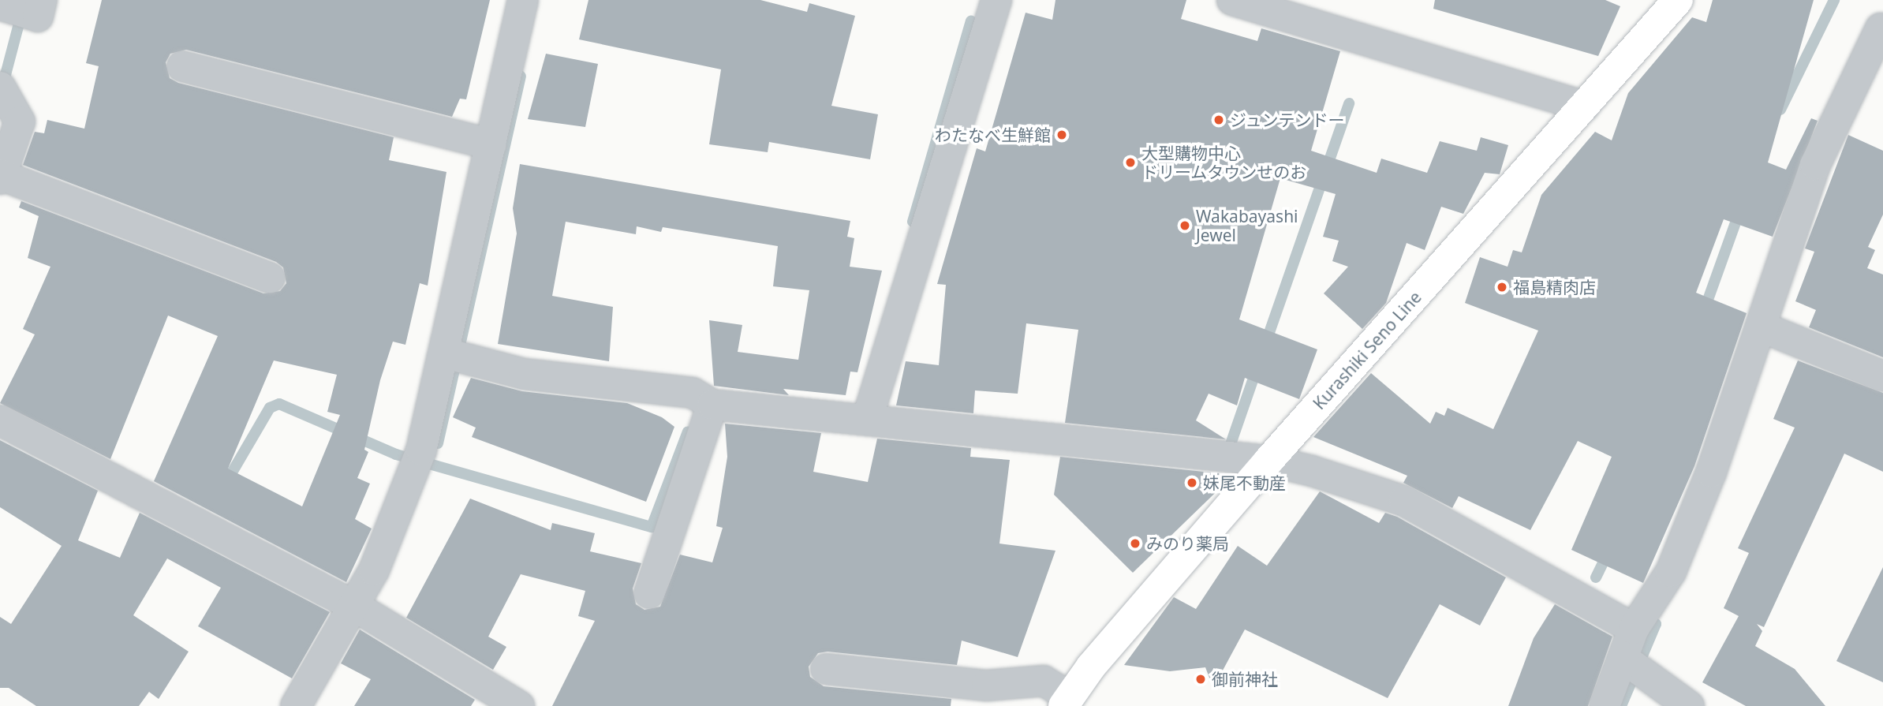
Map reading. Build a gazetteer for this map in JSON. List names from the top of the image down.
{
  "streets": {
    "main road": ["Kurashiki Seno Line"]
  },
  "places": [
    "ジュンテンドー",
    "わたなべ生鮮館",
    "大型購物中心 ドリームタウンせのお",
    "Wakabayashi Jewel",
    "福島精肉店",
    "妹尾不動産",
    "みのり薬局",
    "御前神社"
  ]
}
